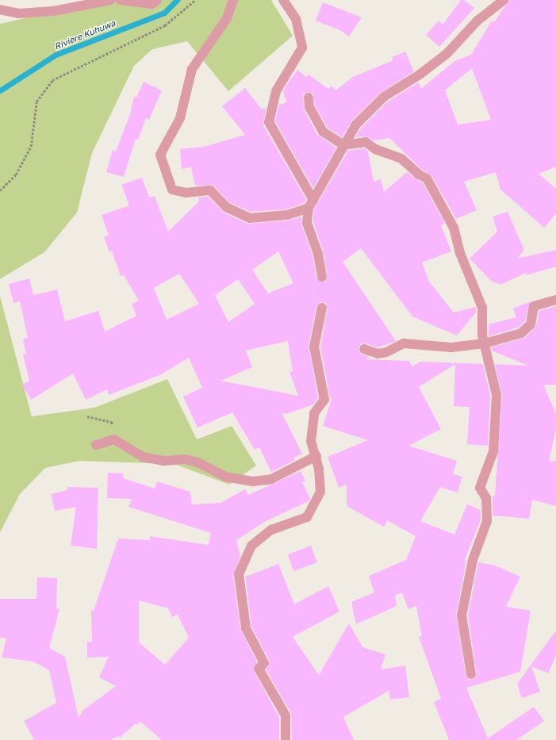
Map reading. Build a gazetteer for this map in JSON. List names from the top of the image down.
{
  "water": ["Riviere Kuhuwa"]
}
